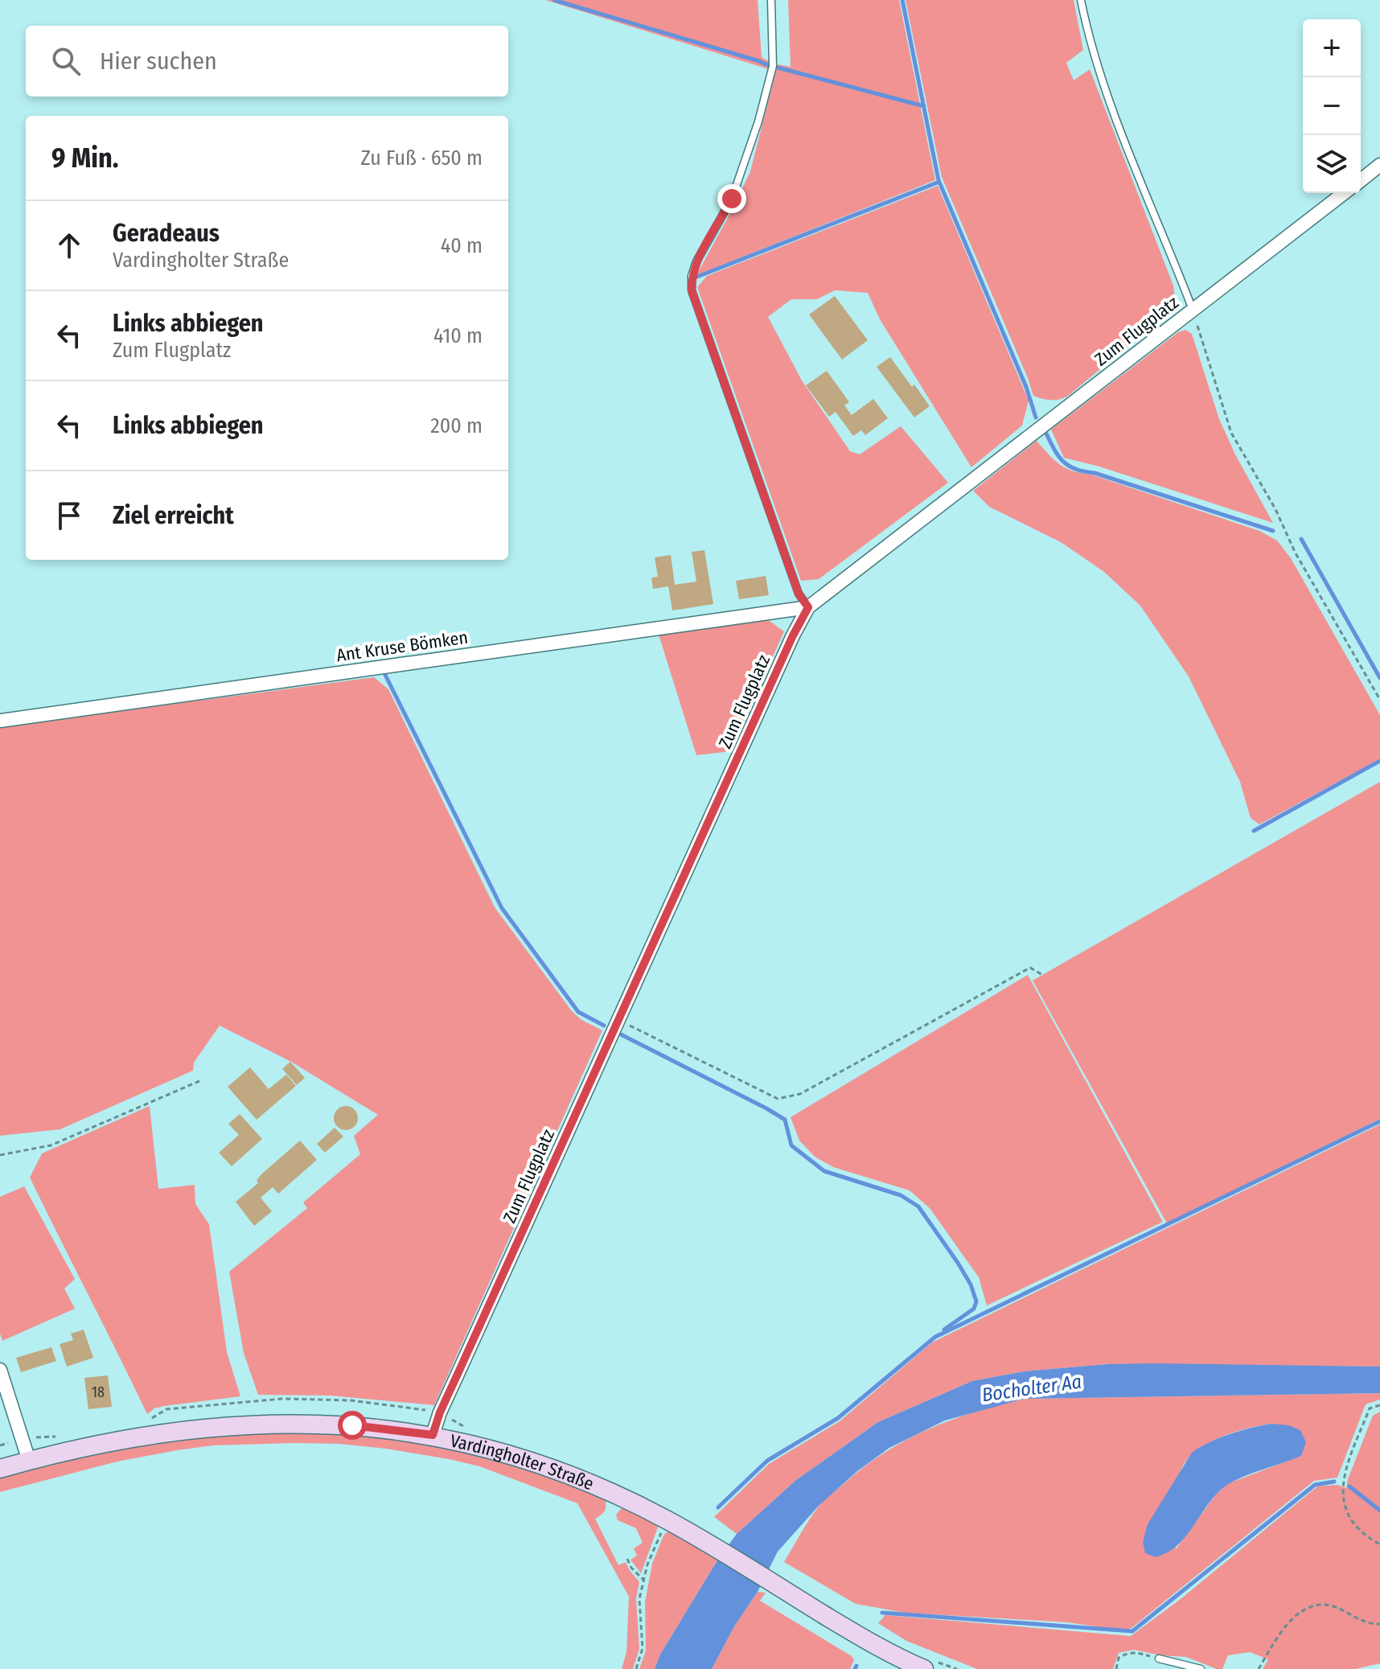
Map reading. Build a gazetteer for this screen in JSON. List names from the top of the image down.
{
  "streets": {
    "street": ["Zum Flugplatz", "Ant Kruse Bömken", "Vardingholter Straße"]
  },
  "crossings": [
    ["Zum Flugplatz", "Ant Kruse Bömken"],
    ["Zum Flugplatz", "Vardingholter Straße"]
  ],
  "water": ["Bocholter Aa"],
  "house_numbers": ["18"],
  "page": {
    "map_buttons": ["+", "−"],
    "search": "Hier suchen",
    "heading": ["9 Min.", "Zu Fuß · 650 m"],
    "list": [
      ["Geradeaus", "Vardingholter Straße", "40 m"],
      ["Links abbiegen", "Zum Flugplatz", "410 m"],
      ["Links abbiegen", "200 m"],
      "Ziel erreicht"
    ]
  }
}
